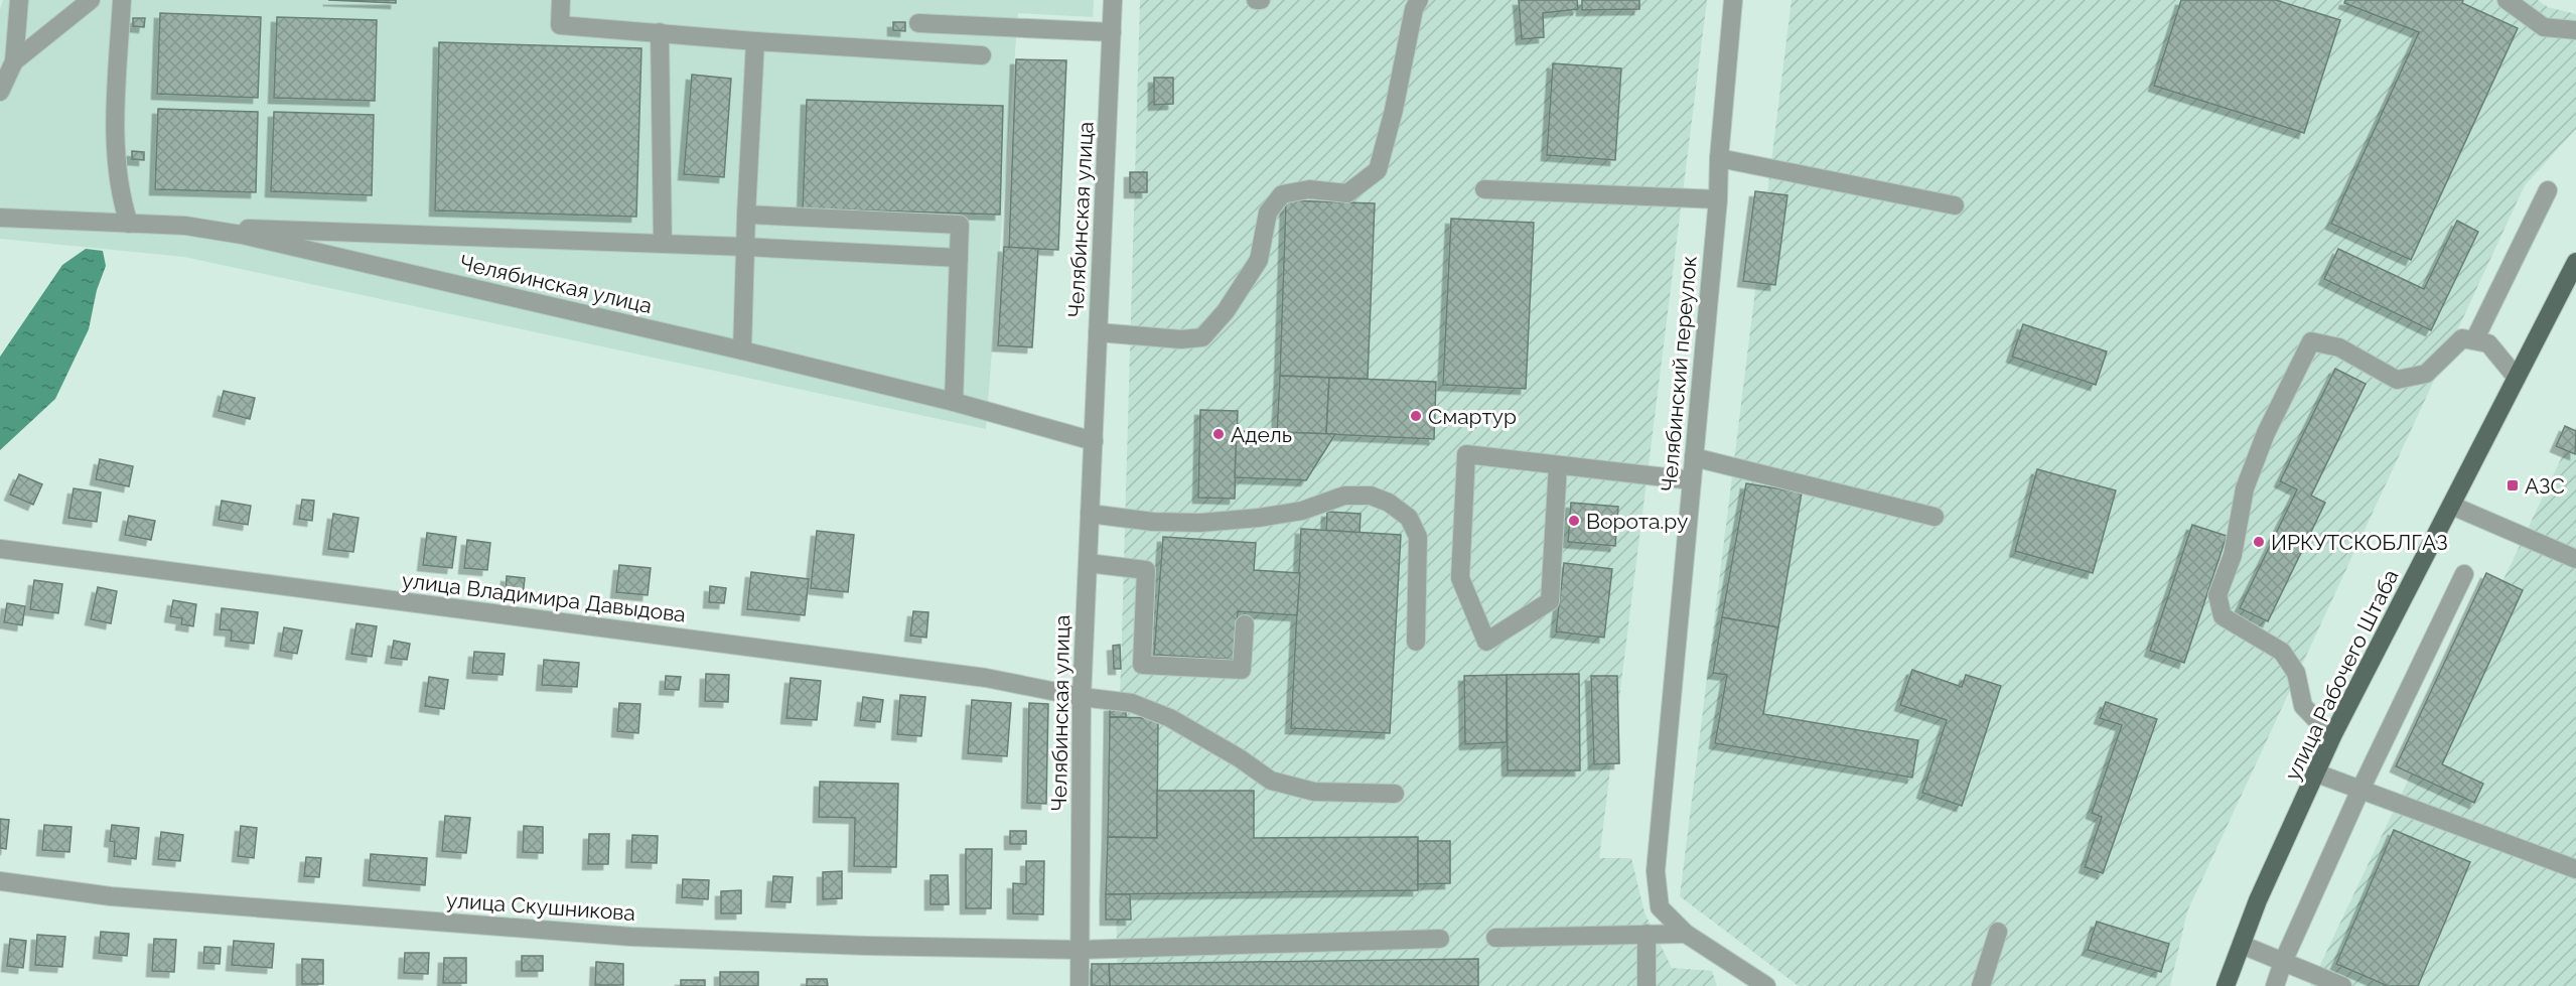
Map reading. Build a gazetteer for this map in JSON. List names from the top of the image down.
{
  "streets": {
    "main road": ["улица Рабочего Штаба"],
    "street": [
      "Челябинская улица",
      "Челябинский переулок",
      "улица Владимира Давыдова",
      "улица Скушникова"
    ]
  },
  "crossings": [
    ["Челябинская улица", "улица Владимира Давыдова"],
    ["Челябинская улица", "улица Скушникова"]
  ],
  "places": {
    "other": [
      "Смартур",
      "Адель",
      "Ворота.ру",
      "ИРКУТСКОБЛГАЗ"
    ],
    "transit": ["АЗС"]
  }
}
